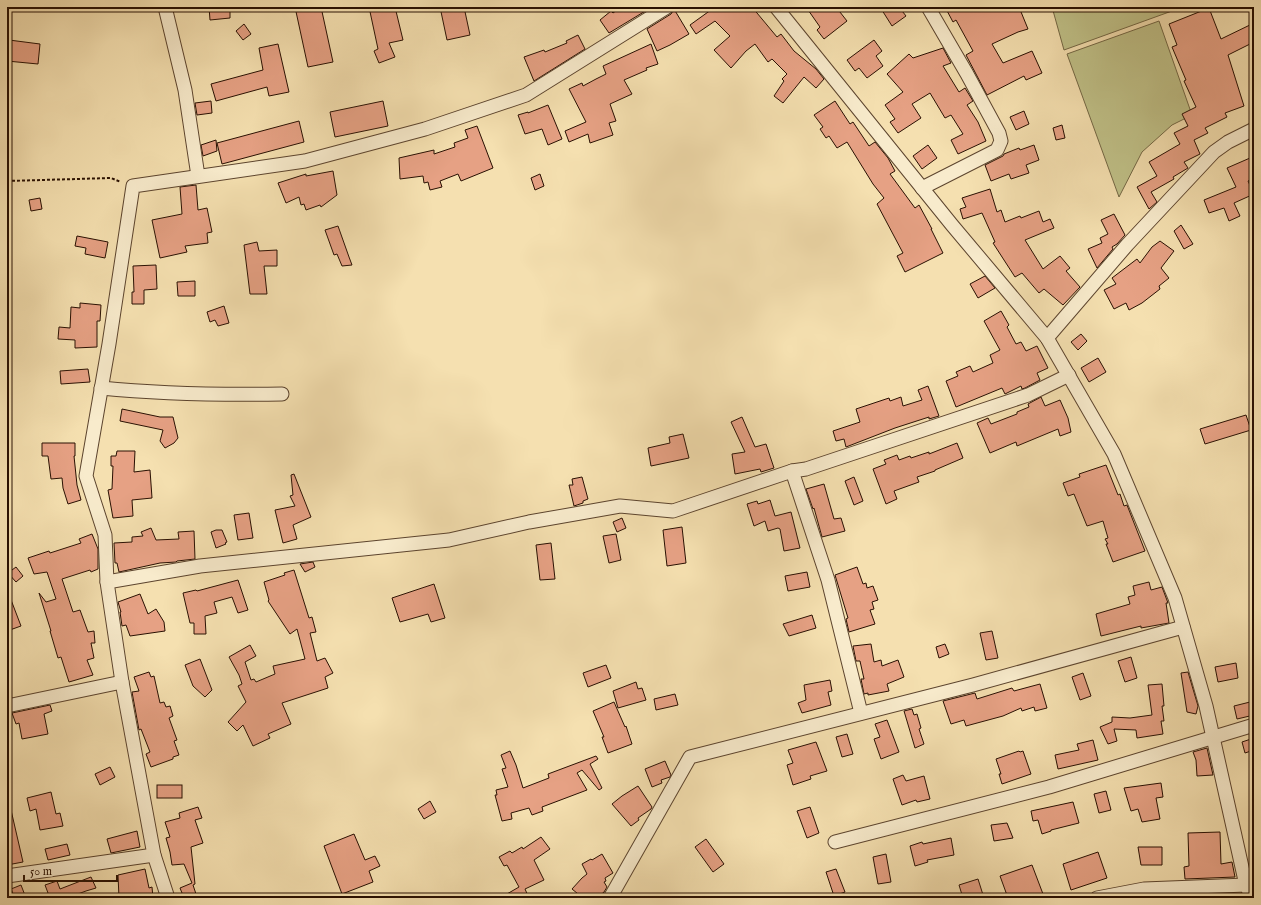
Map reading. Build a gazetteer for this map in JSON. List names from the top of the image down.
{
  "scale_bar": "50 m"
}
